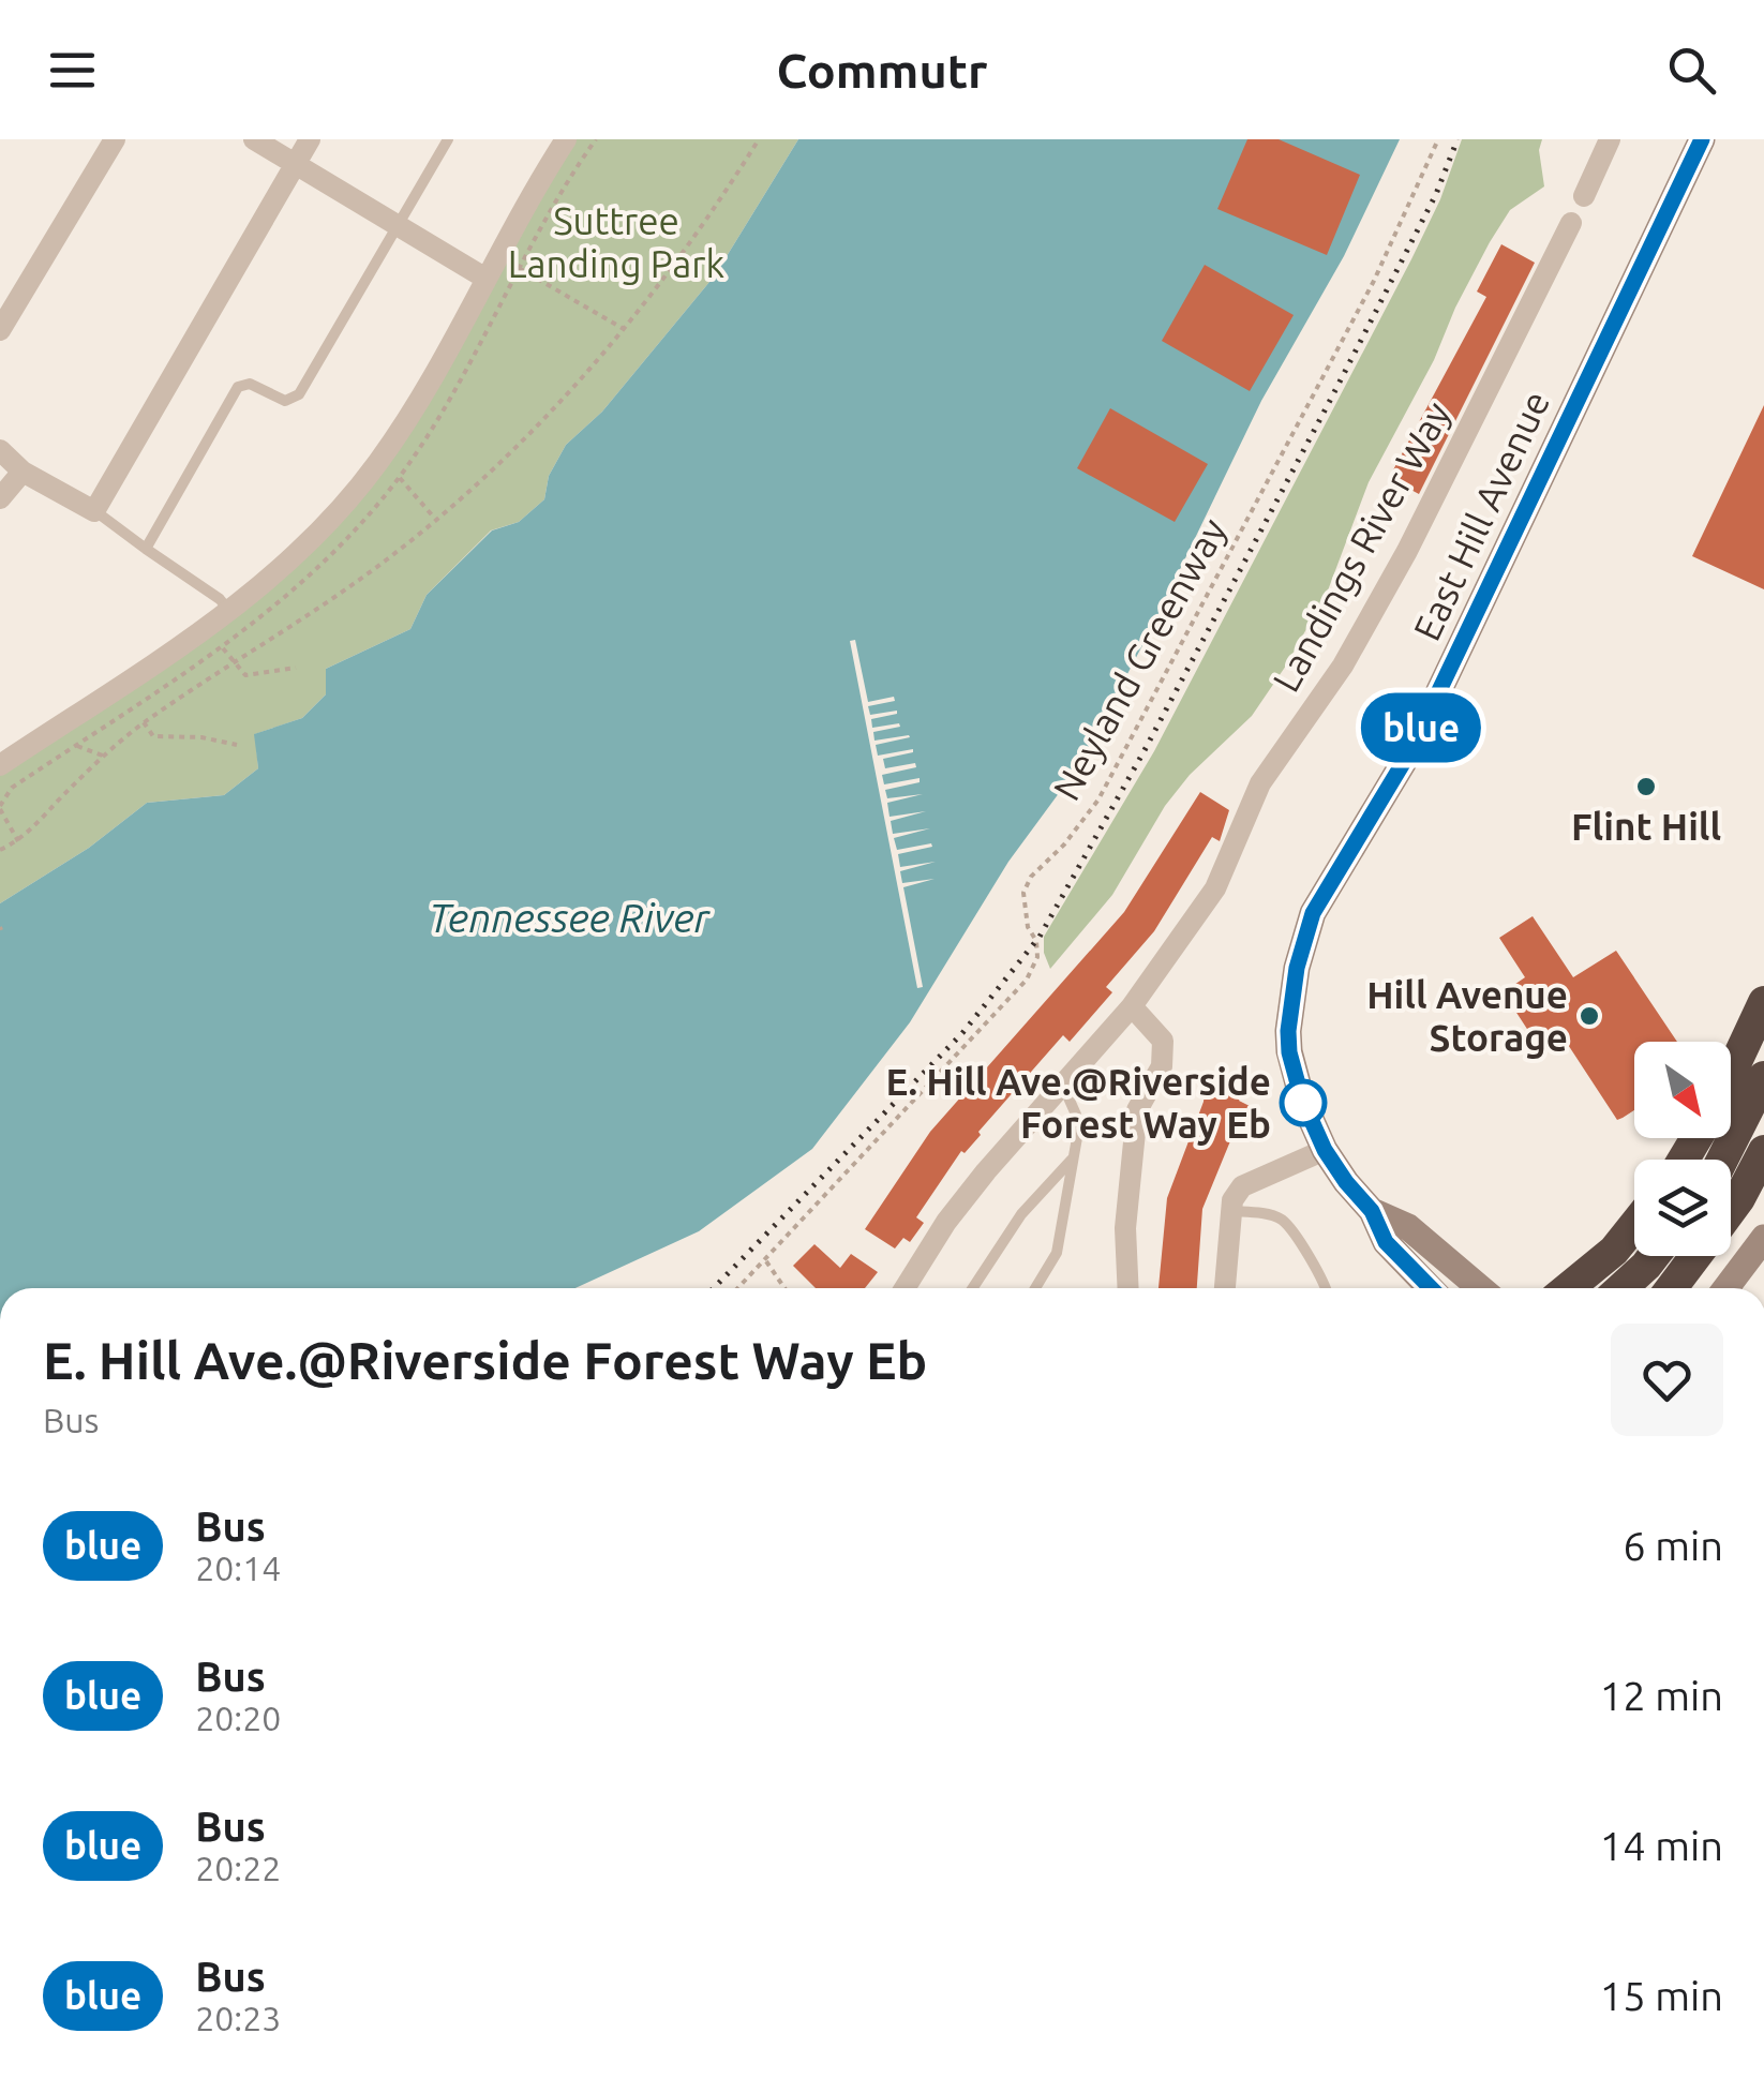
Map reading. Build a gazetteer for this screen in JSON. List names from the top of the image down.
{
  "streets": {
    "main road": ["East Hill Avenue"],
    "street": ["Landings River Way"],
    "path": ["Neyland Greenway"]
  },
  "water": ["Tennessee River"],
  "parks": ["Suttree Landing Park"],
  "places": ["Flint Hill", "Hill Avenue Storage", "E. Hill Ave.@Riverside Forest Way Eb"],
  "lines": ["bus line blue"],
  "north": "bottom right",
  "page": {
    "header": "Commutr",
    "on_map": "blue",
    "heading": ["E. Hill Ave.@Riverside Forest Way Eb", "Bus"],
    "list": [
      {
        "mark": "blue",
        "name": "Bus",
        "note": "20:14",
        "value": "6 min"
      },
      {
        "mark": "blue",
        "name": "Bus",
        "note": "20:20",
        "value": "12 min"
      },
      {
        "mark": "blue",
        "name": "Bus",
        "note": "20:22",
        "value": "14 min"
      },
      {
        "mark": "blue",
        "name": "Bus",
        "note": "20:23",
        "value": "15 min"
      }
    ]
  }
}
